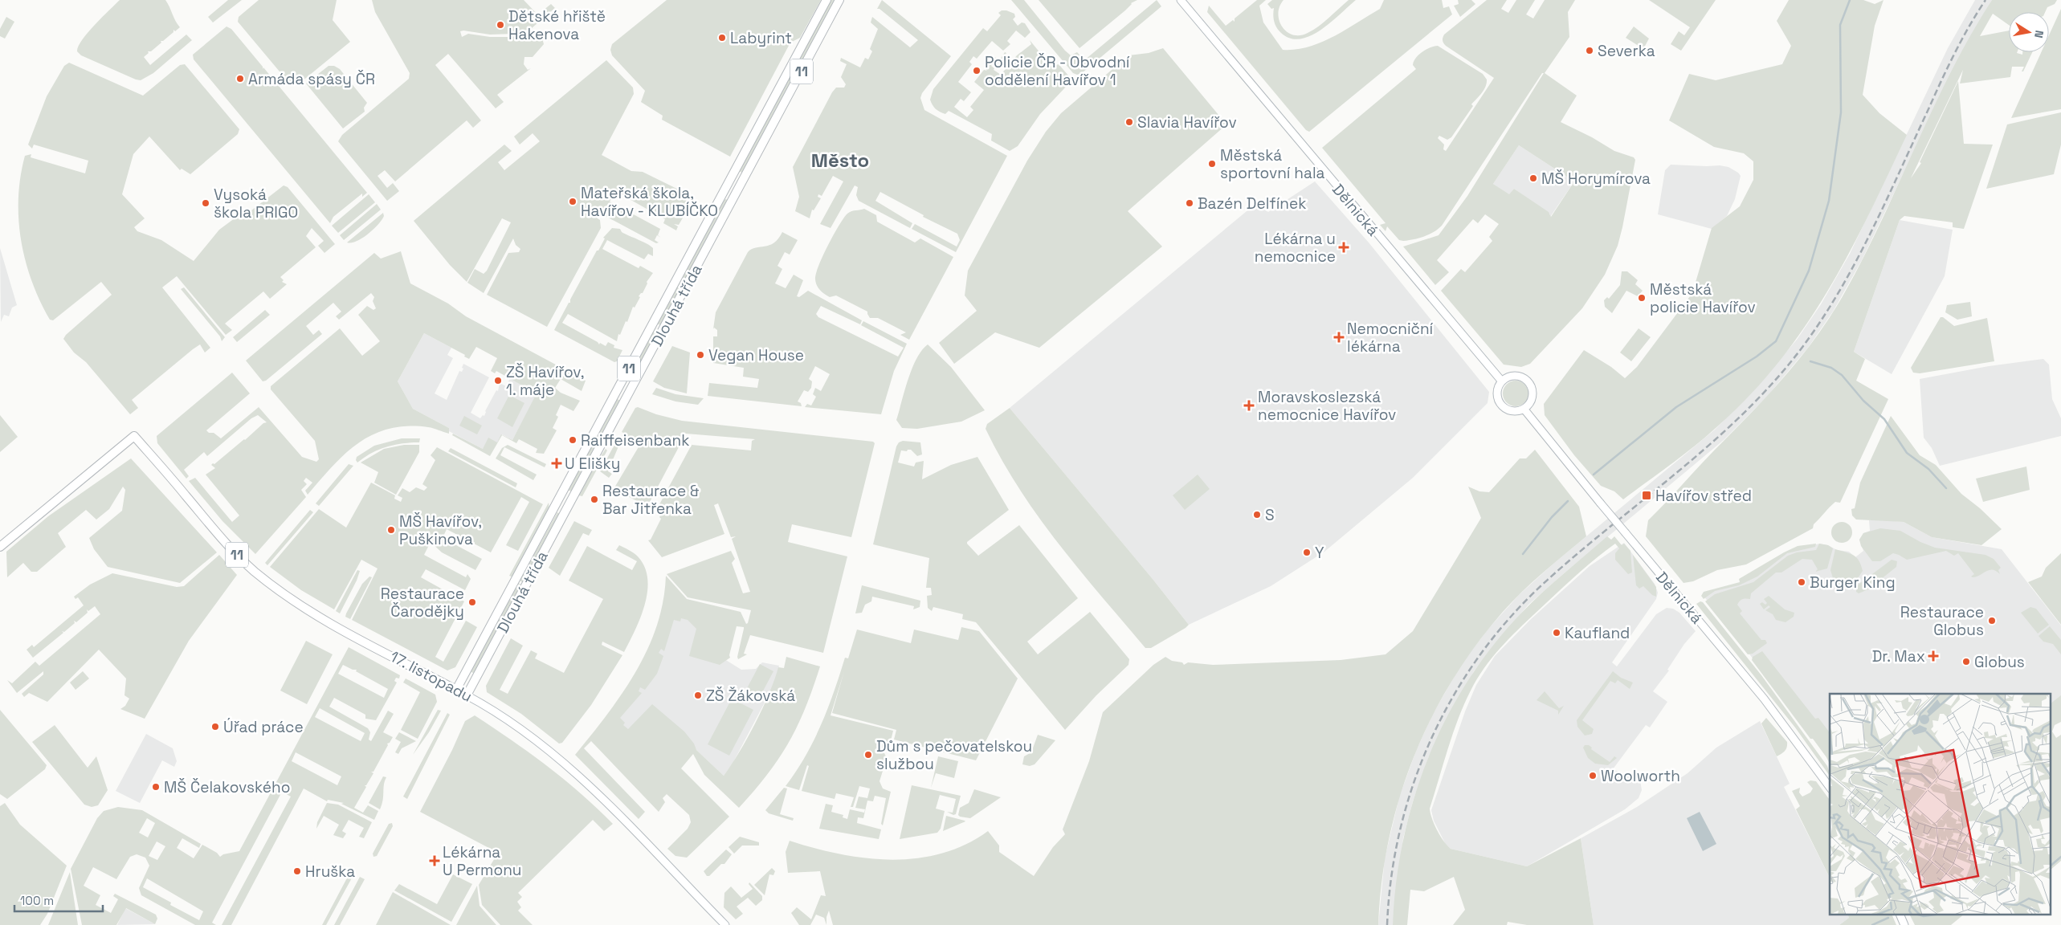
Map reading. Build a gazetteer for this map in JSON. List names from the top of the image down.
{
  "streets": {
    "main road": ["11", "Dlouhá třída", "17. listopadu"],
    "street": ["Dělnická"]
  },
  "crossings": [
    ["Dlouhá třída", "17. listopadu"]
  ],
  "districts": ["Město"],
  "places": {
    "other": [
      "Dětské hřiště Hakenova",
      "Labyrint",
      "Severka",
      "Policie ČR - Obvodní oddělení Havířov 1",
      "Armáda spásy ČR",
      "Slavia Havířov",
      "Městská sportovní hala",
      "MŠ Horymírova",
      "Mateřská škola, Havířov - KLUBÍČKO",
      "Vysoká škola PRIGO",
      "Bazén Delfínek",
      "Městská policie Havířov",
      "Vegan House",
      "ZŠ Havířov, 1. máje",
      "Raiffeisenbank",
      "Restaurace & Bar Jitřenka",
      "S",
      "MŠ Havířov, Puškinova",
      "Y",
      "Burger King",
      "Restaurace Čarodějky",
      "Restaurace Globus",
      "Kaufland",
      "Globus",
      "ZŠ Žákovská",
      "Úřad práce",
      "Dům s pečovatelskou službou",
      "Woolworth",
      "MŠ Čelakovského",
      "Hruška"
    ],
    "health": [
      "Lékárna u nemocnice",
      "Nemocniční lékárna",
      "Moravskoslezská nemocnice Havířov",
      "U Elišky",
      "Dr. Max",
      "Lékárna U Permonu"
    ],
    "transit": ["Havířov střed"]
  },
  "scale_bar": "100 m",
  "north": "right"
}
